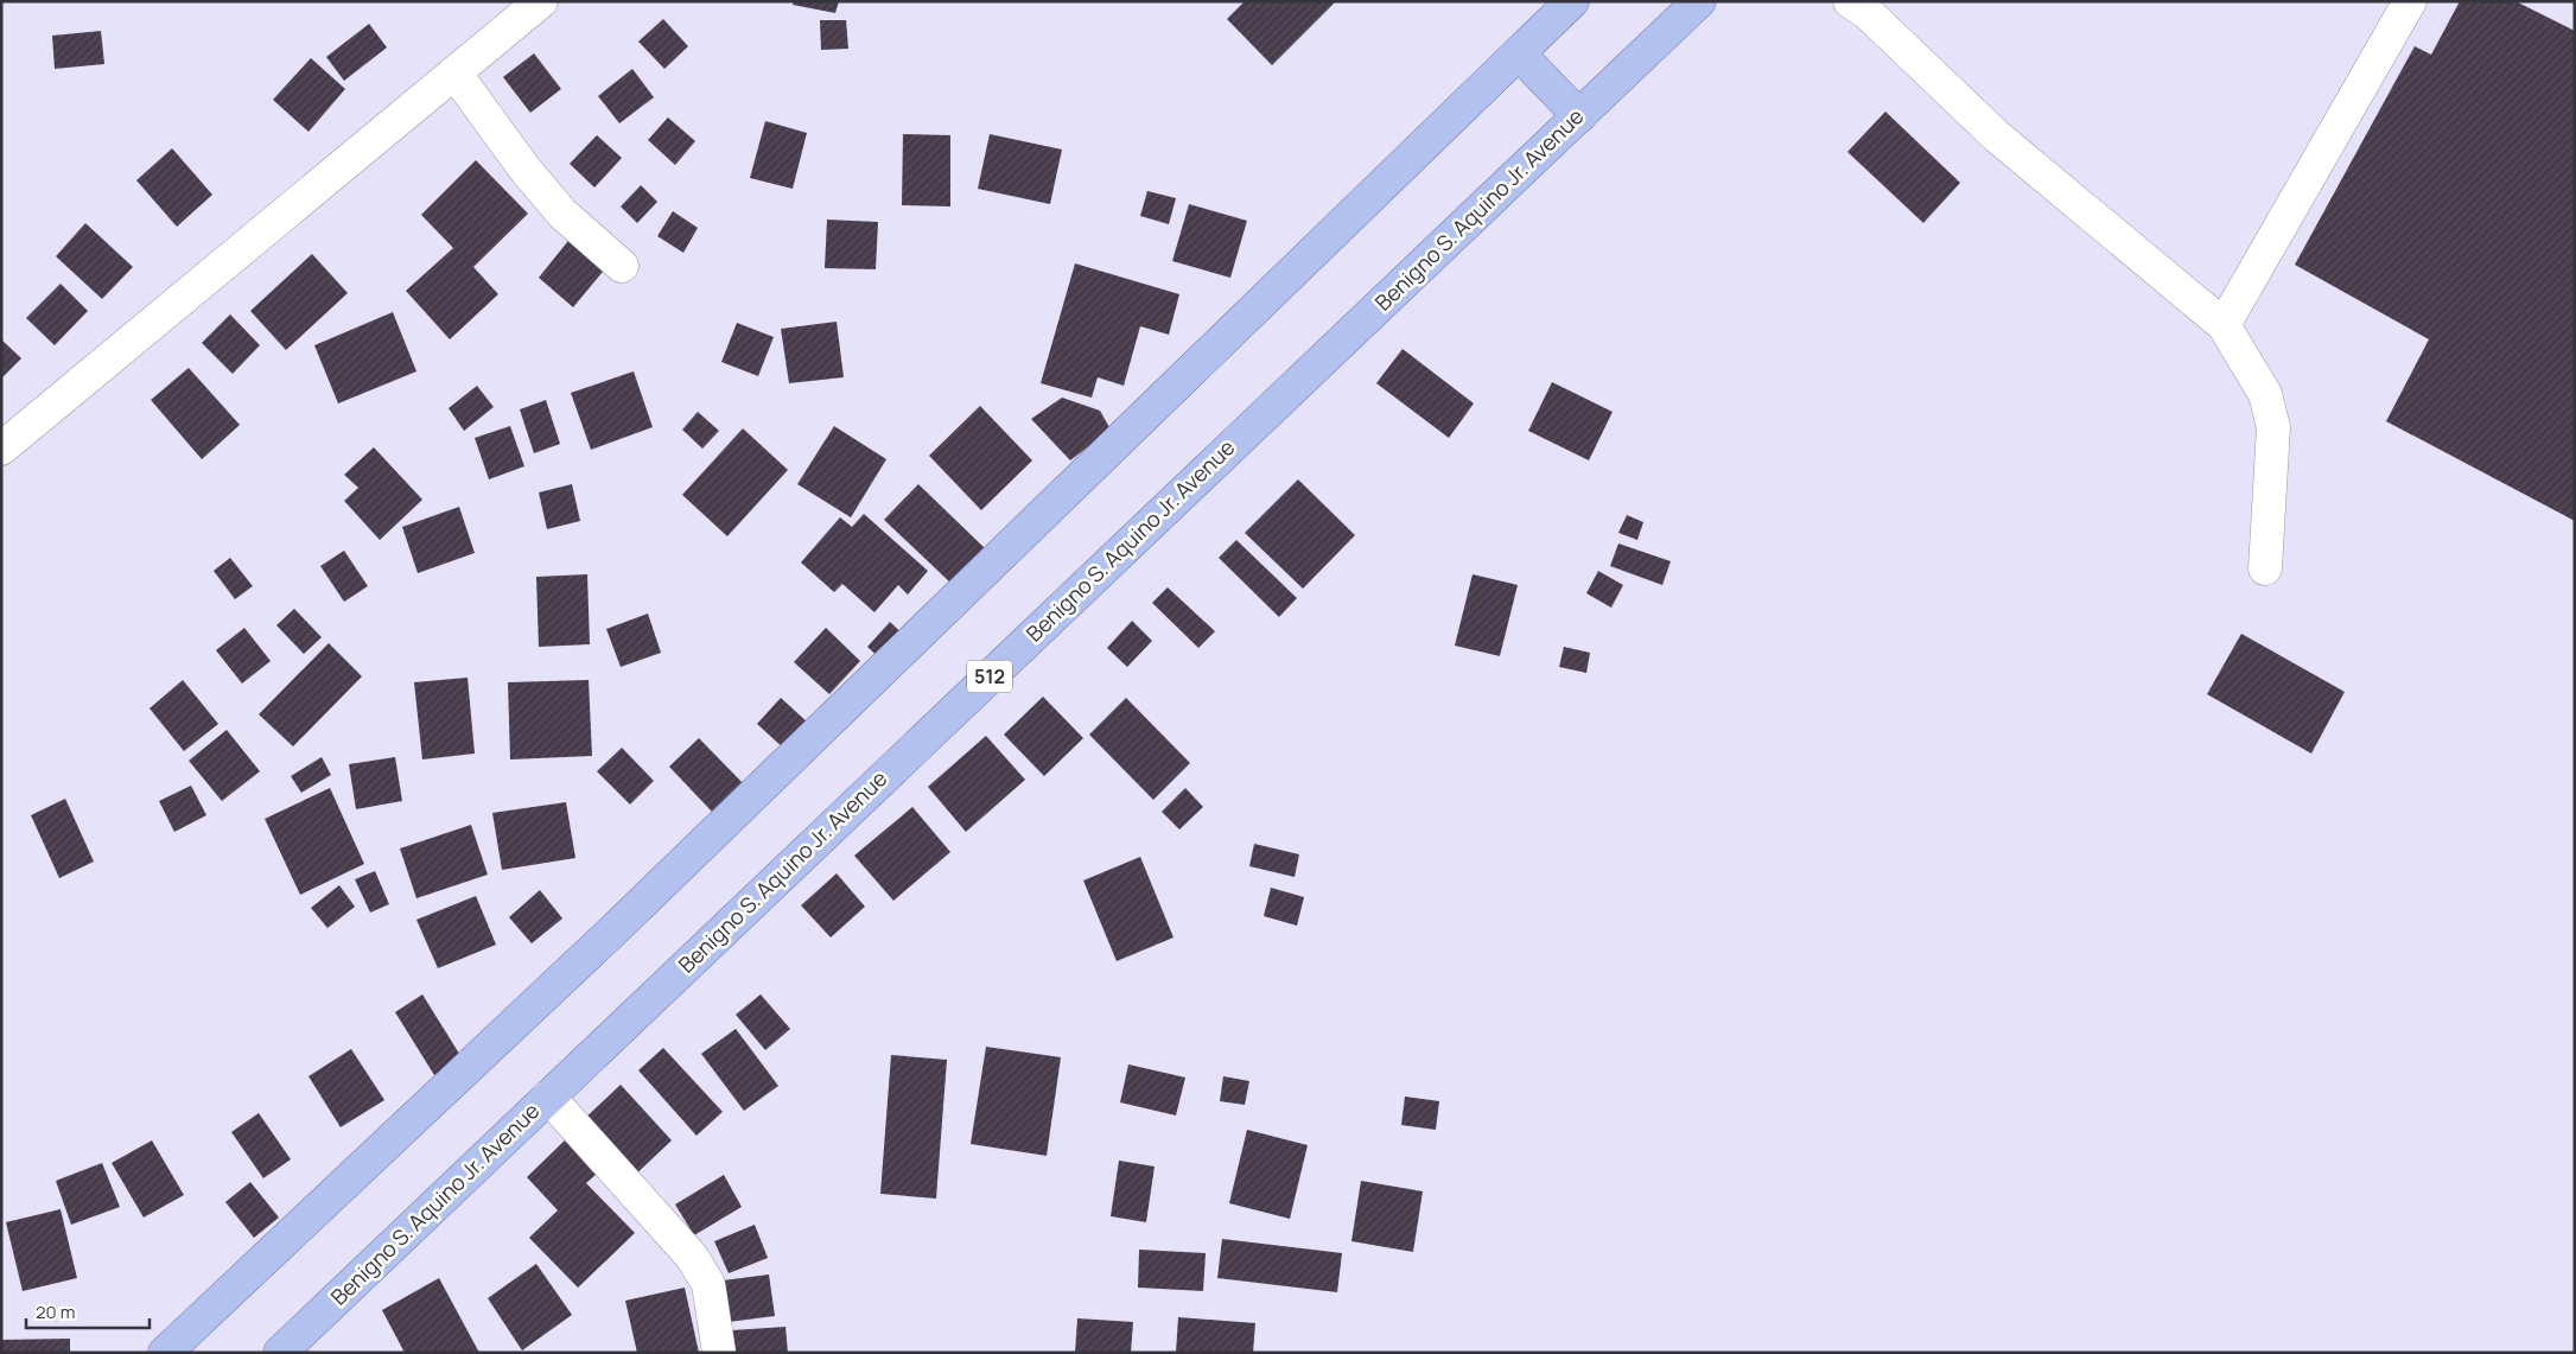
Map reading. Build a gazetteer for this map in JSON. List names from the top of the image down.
{
  "streets": {
    "main road": ["Benigno S. Aquino Jr. Avenue", "512"]
  },
  "scale_bar": "20 m"
}
